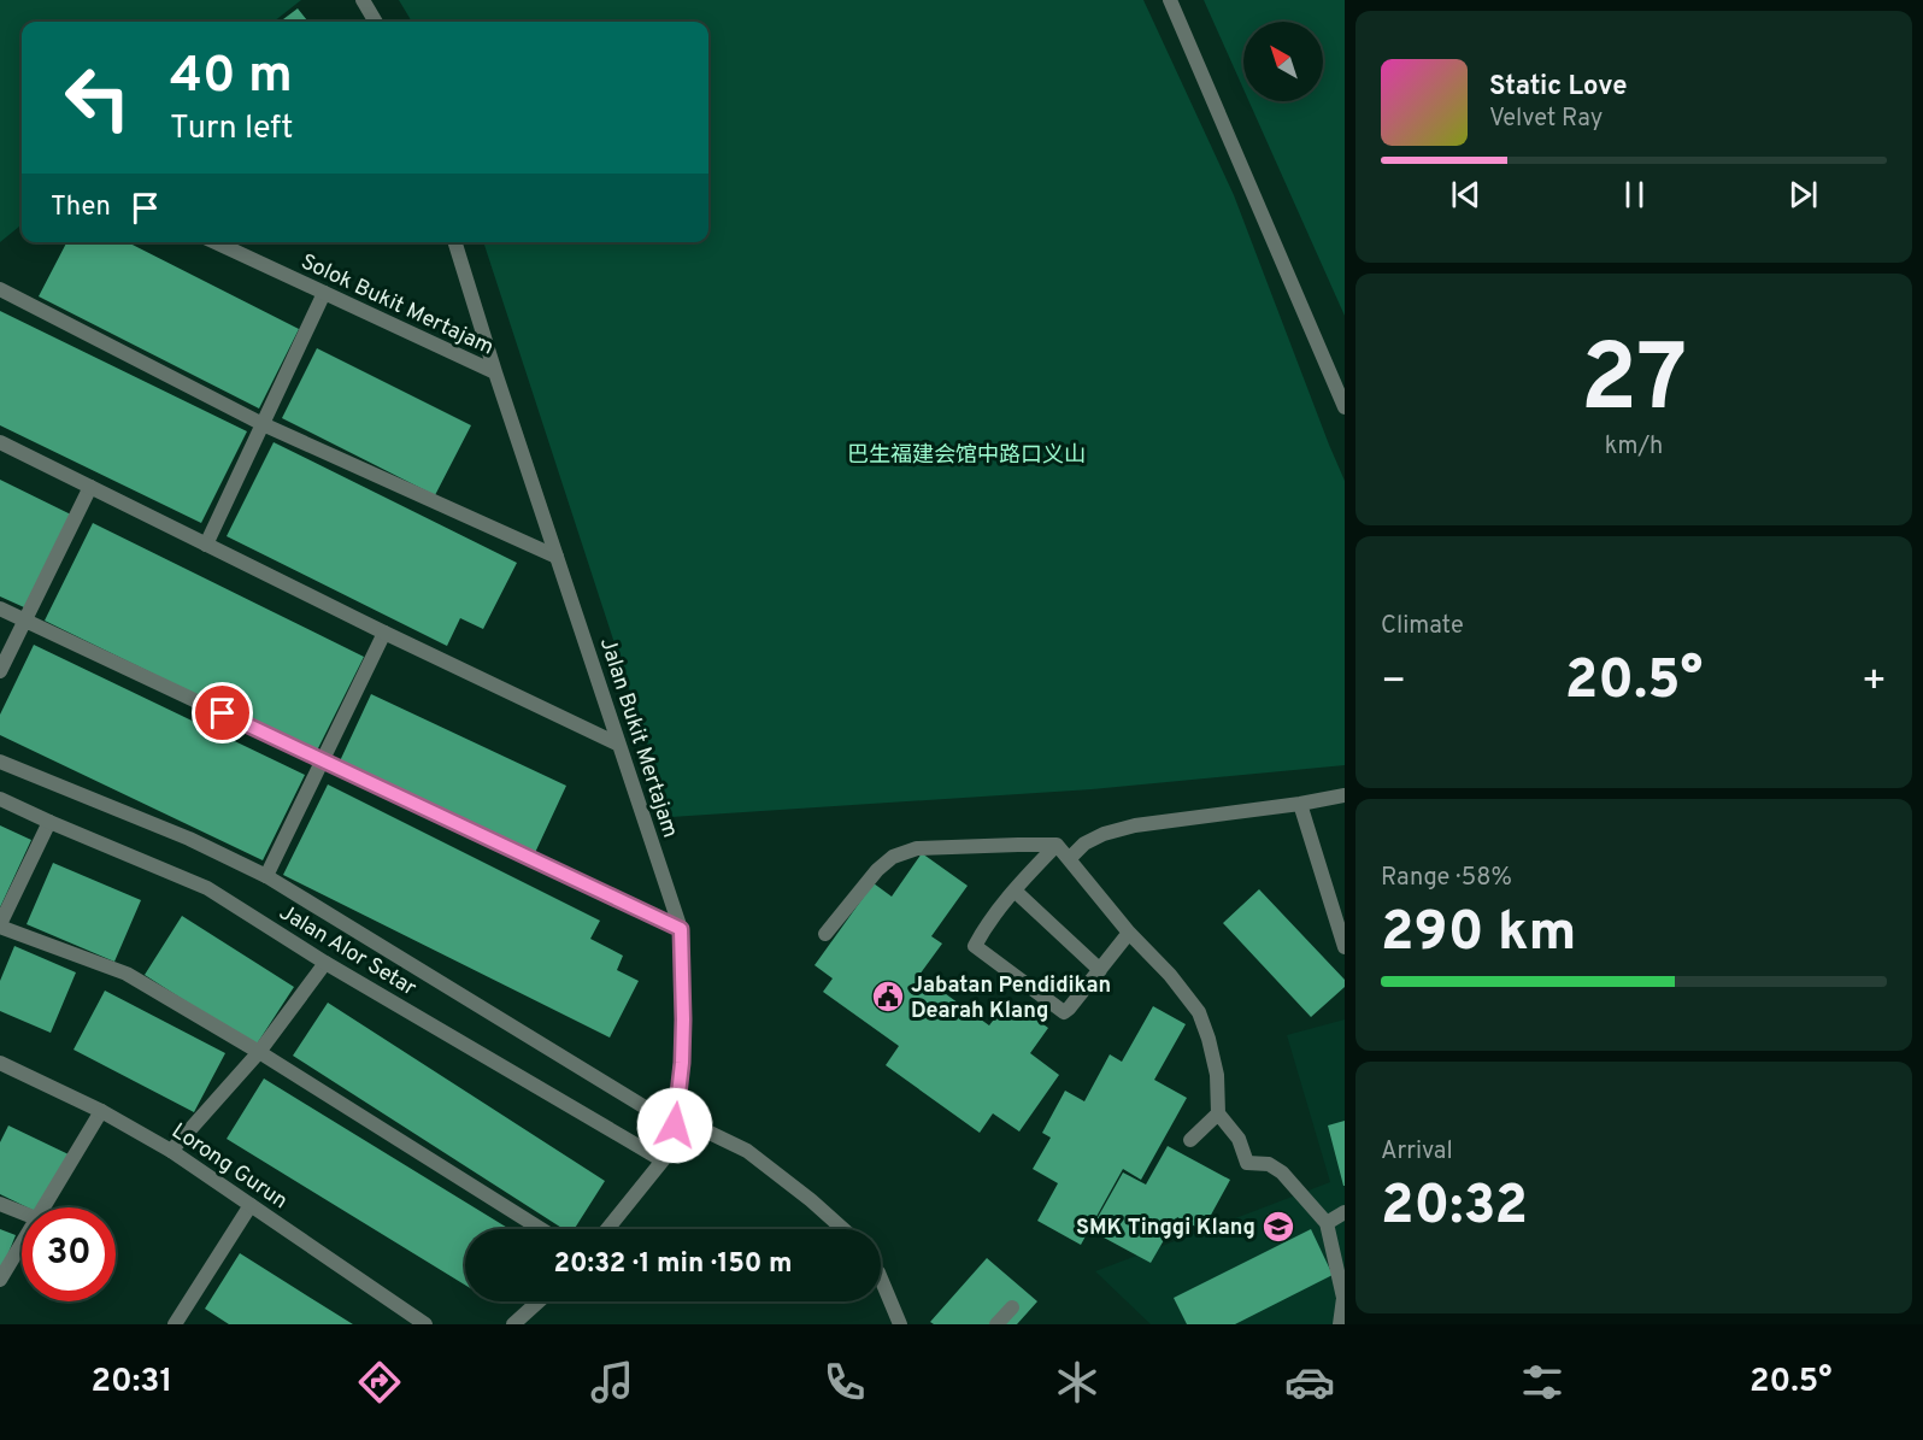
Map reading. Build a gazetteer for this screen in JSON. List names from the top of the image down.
{
  "streets": {
    "street": [
      "Solok Bukit Mertajam",
      "Jalan Bukit Mertajam",
      "Jalan Alor Setar",
      "Lorong Gurun"
    ]
  },
  "crossings": [
    ["Solok Bukit Mertajam", "Jalan Bukit Mertajam"],
    ["Jalan Bukit Mertajam", "Jalan Alor Setar"]
  ],
  "parks": ["巴生福建会馆中路口义山"],
  "places": {
    "public building": ["Jabatan Pendidikan Dearah Klang"],
    "school or university": ["SMK Tinggi Klang"]
  },
  "north": "top left",
  "page": {
    "turn": ["40 m", "Turn left"],
    "song": ["Static Love", "Velvet Ray"],
    "then": "Then",
    "tile": [
      ["27", "km/h"],
      "Climate",
      ["Range · 58%", "290 km"],
      ["Arrival", "20:32"]
    ],
    "heat": ["−", "20.5°", "+"],
    "limit": "30",
    "trip": "20:32 · 1 min · 150 m",
    "tabs": ["20:31", "20.5°"]
  }
}
